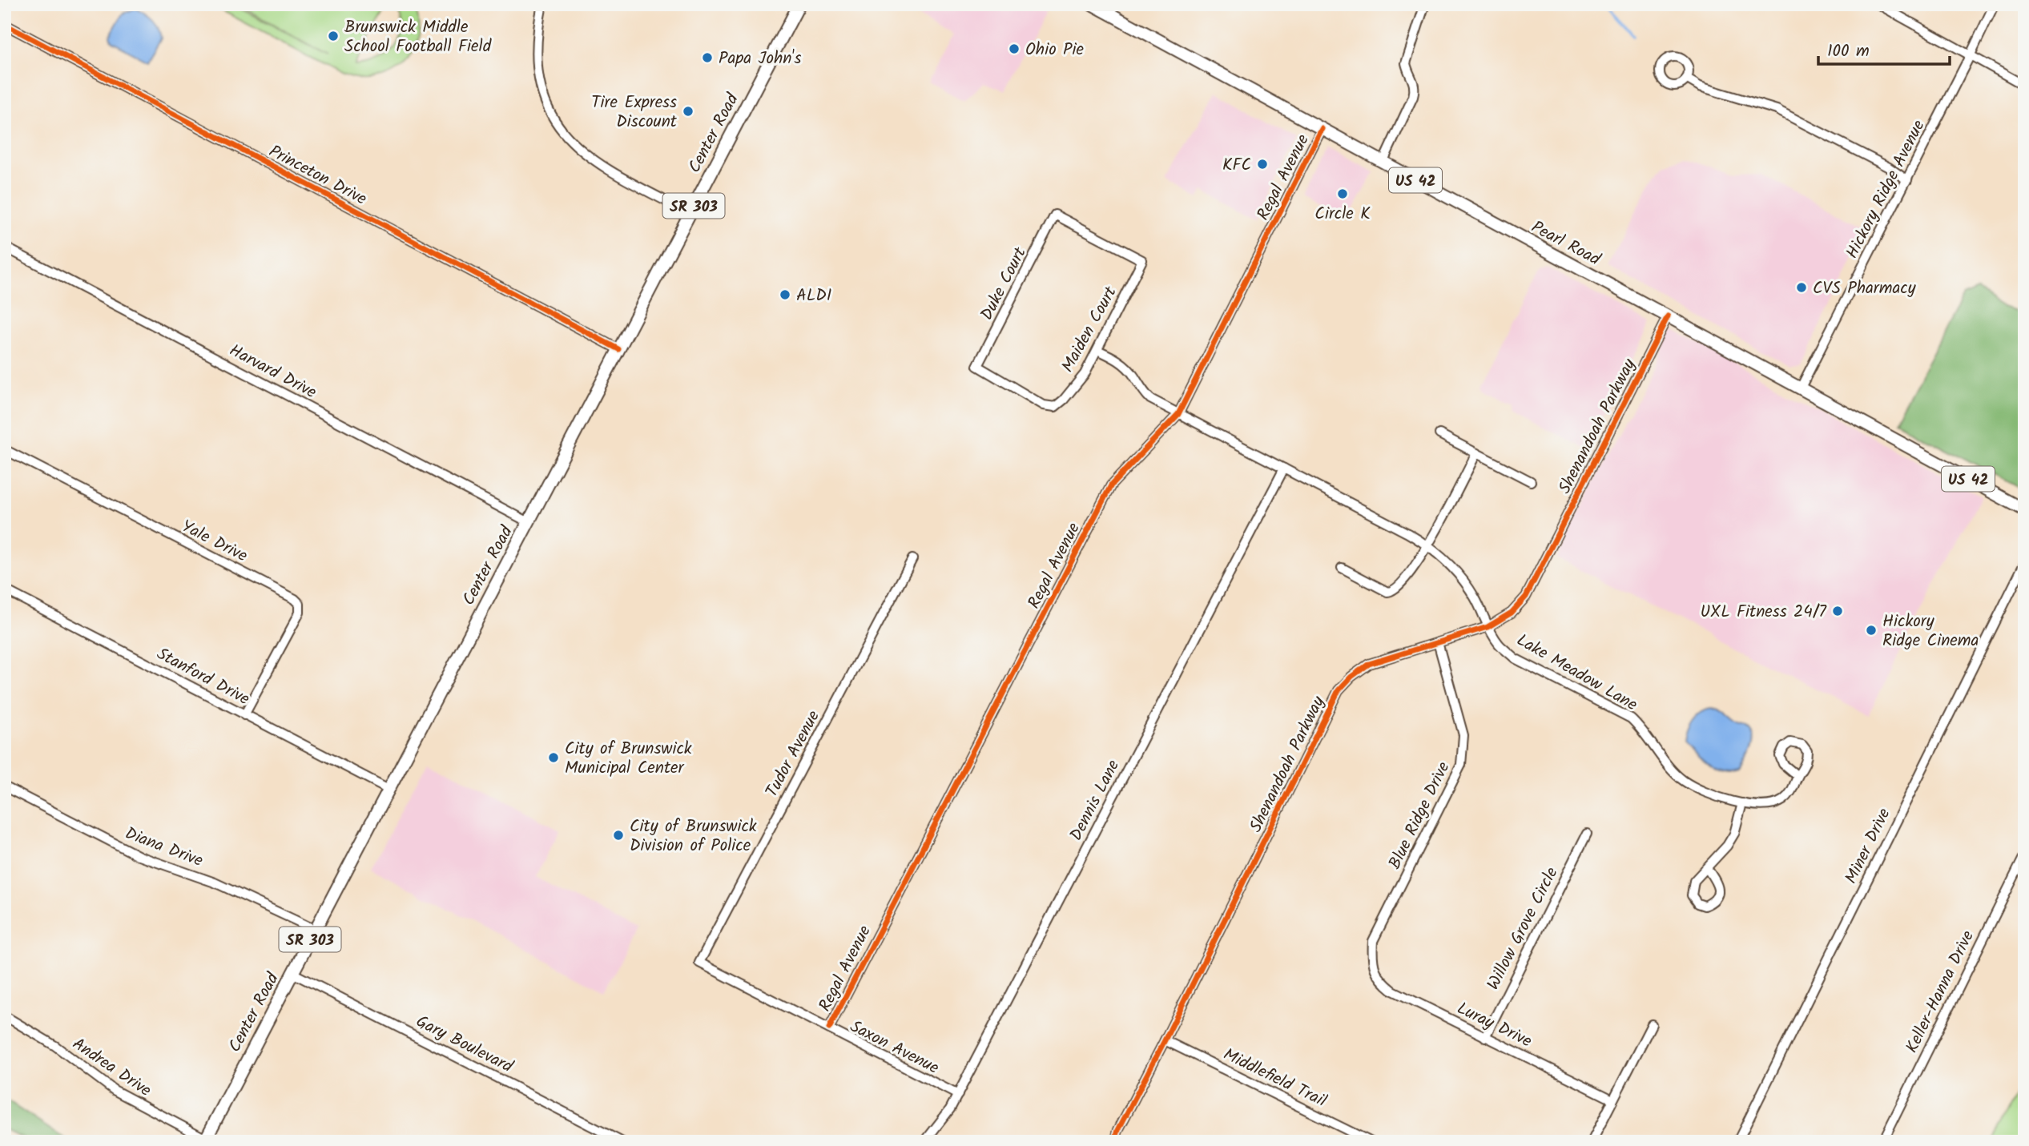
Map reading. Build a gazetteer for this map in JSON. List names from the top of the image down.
{
  "streets": {
    "main road": [
      "Center Road",
      "US 42",
      "SR 303",
      "Pearl Road"
    ],
    "street": [
      "Princeton Drive",
      "Regal Avenue",
      "Hickory Ridge Avenue",
      "Duke Court",
      "Maiden Court",
      "Harvard Drive",
      "Shenandoah Parkway",
      "Yale Drive",
      "Lake Meadow Lane",
      "Stanford Drive",
      "Tudor Avenue",
      "Dennis Lane",
      "Blue Ridge Drive",
      "Miner Drive",
      "Diana Drive",
      "Willow Grove Circle",
      "Keller-Hanna Drive",
      "Luray Drive",
      "Gary Boulevard",
      "Saxon Avenue",
      "Andrea Drive",
      "Middlefield Trail"
    ]
  },
  "crossings": [
    ["Center Road", "Princeton Drive"],
    ["Center Road", "Harvard Drive"],
    ["Center Road", "Stanford Drive"],
    ["Center Road", "Diana Drive"],
    ["Center Road", "Gary Boulevard"],
    ["Center Road", "Andrea Drive"],
    ["Regal Avenue", "Pearl Road"],
    ["Regal Avenue", "Lake Meadow Lane"],
    ["Regal Avenue", "Saxon Avenue"],
    ["Hickory Ridge Avenue", "Pearl Road"],
    ["Pearl Road", "Shenandoah Parkway"],
    ["Duke Court", "Maiden Court"],
    ["Maiden Court", "Lake Meadow Lane"],
    ["Shenandoah Parkway", "Lake Meadow Lane"],
    ["Shenandoah Parkway", "Blue Ridge Drive"],
    ["Shenandoah Parkway", "Middlefield Trail"],
    ["Yale Drive", "Stanford Drive"],
    ["Lake Meadow Lane", "Dennis Lane"],
    ["Tudor Avenue", "Saxon Avenue"],
    ["Dennis Lane", "Saxon Avenue"],
    ["Blue Ridge Drive", "Luray Drive"],
    ["Willow Grove Circle", "Luray Drive"]
  ],
  "places": [
    "Brunswick Middle School Football Field",
    "Ohio Pie",
    "Papa John's",
    "Tire Express Discount",
    "KFC",
    "Circle K",
    "CVS Pharmacy",
    "ALDI",
    "UXL Fitness 24/7",
    "Hickory Ridge Cinema",
    "City of Brunswick Municipal Center",
    "City of Brunswick Division of Police"
  ],
  "scale_bar": "100 m"
}
